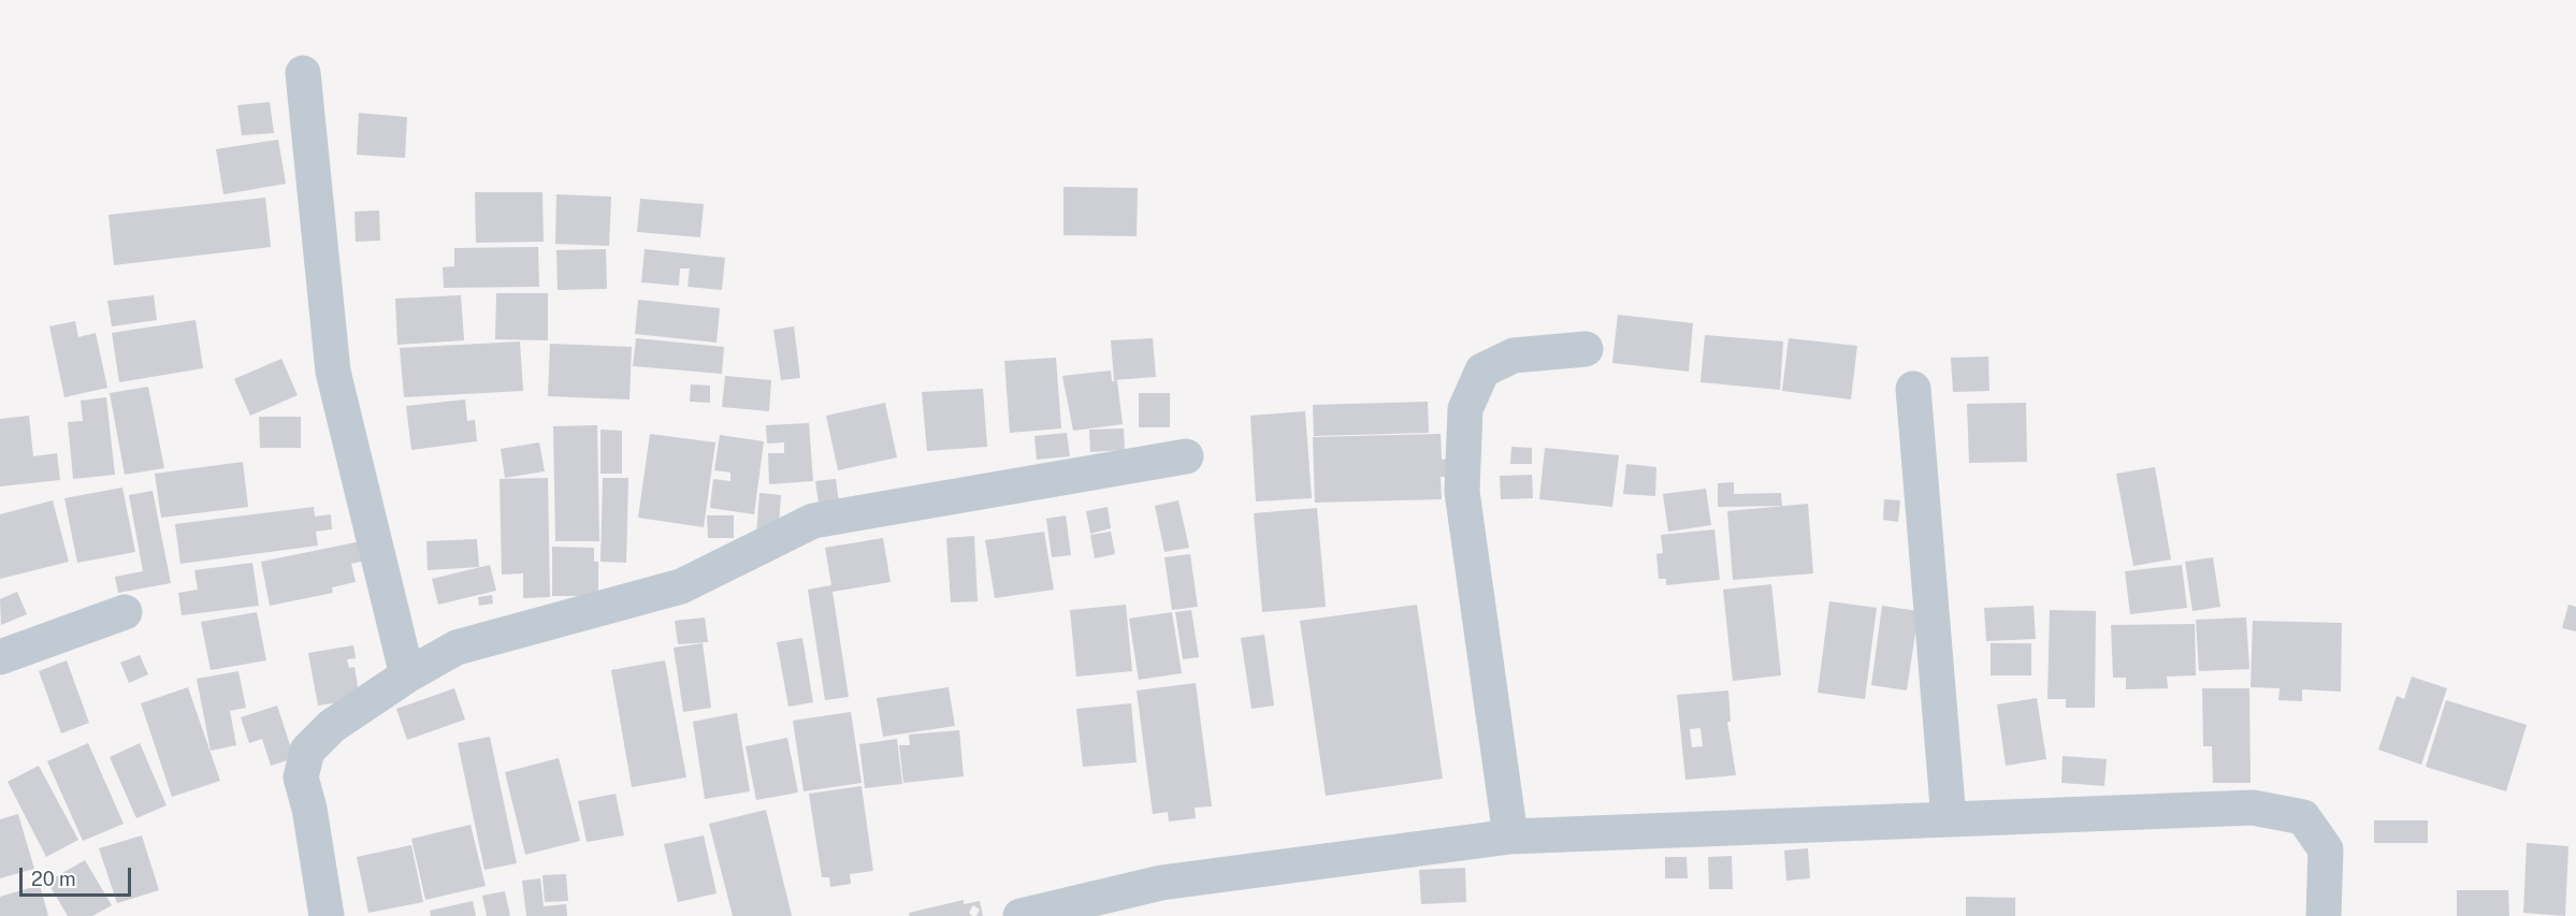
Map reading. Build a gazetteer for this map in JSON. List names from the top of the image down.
{
  "scale_bar": "20 m"
}
